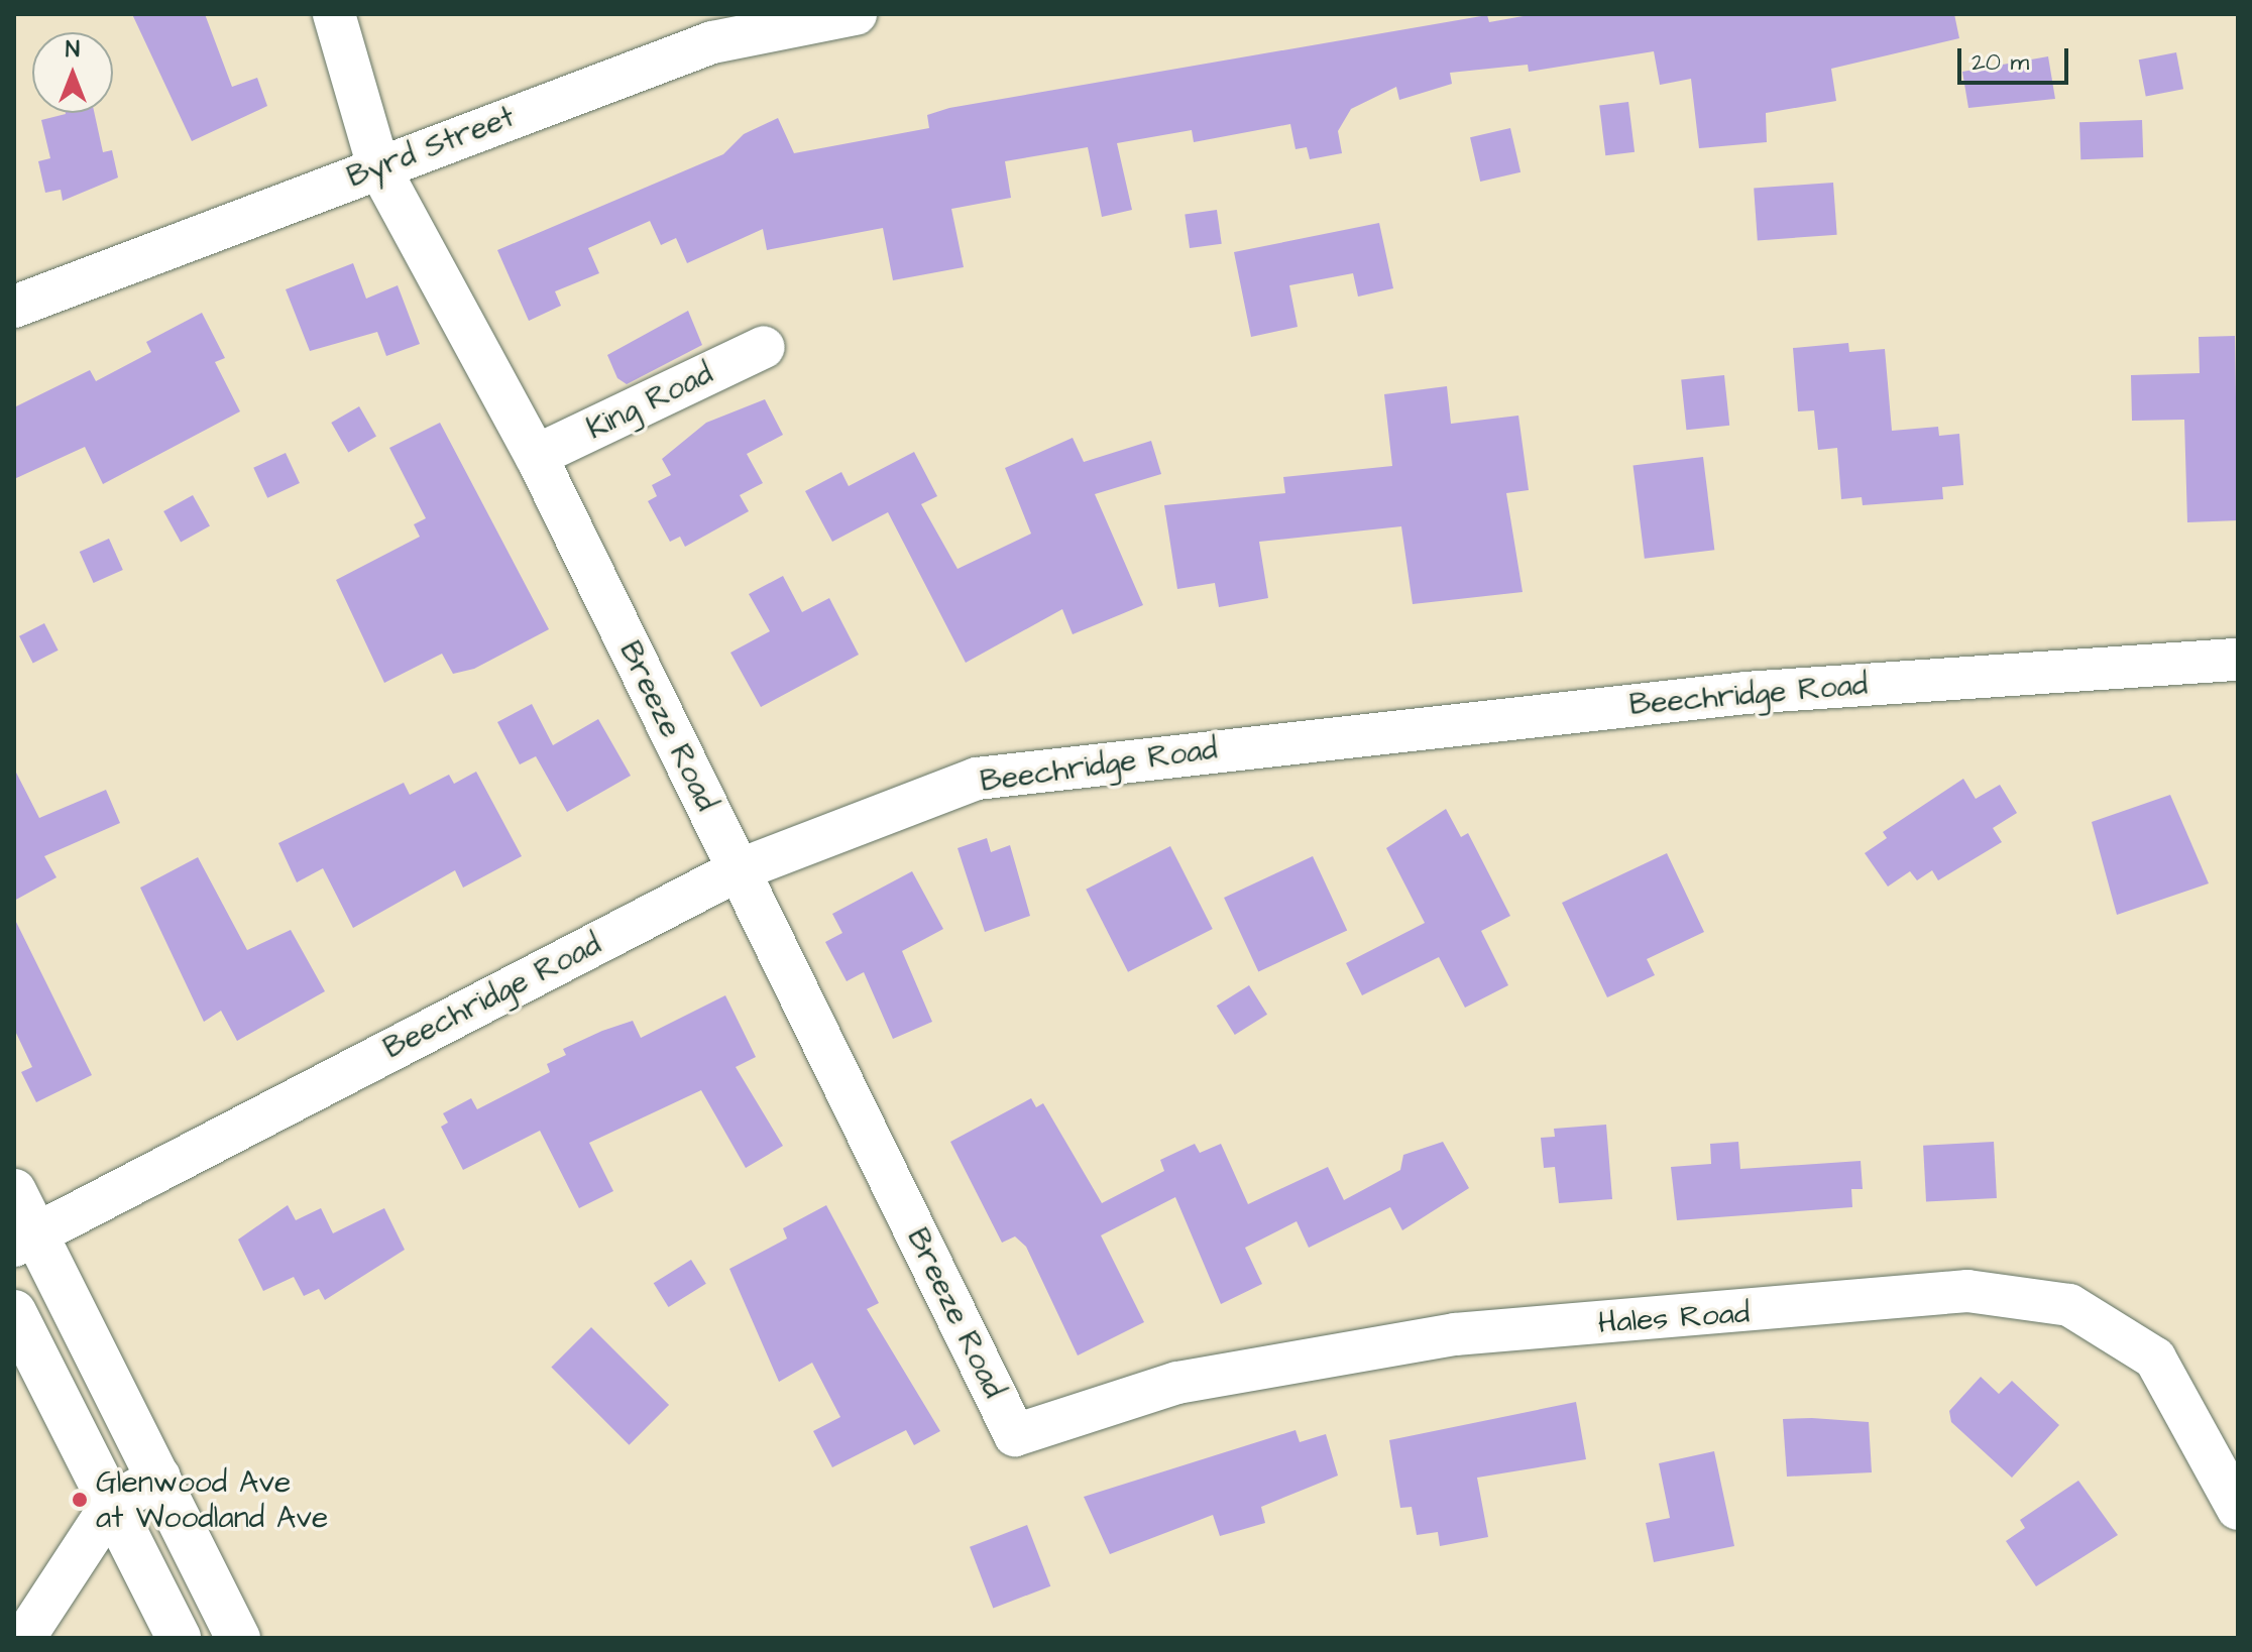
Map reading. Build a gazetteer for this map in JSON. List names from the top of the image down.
{
  "streets": {
    "street": [
      "Byrd Street",
      "King Road",
      "Beechridge Road",
      "Breeze Road",
      "Hales Road"
    ]
  },
  "crossings": [
    ["Byrd Street", "Breeze Road"],
    ["King Road", "Breeze Road"],
    ["Beechridge Road", "Breeze Road"],
    ["Breeze Road", "Hales Road"]
  ],
  "places": ["Glenwood Ave at Woodland Ave"],
  "scale_bar": "20 m",
  "north": "top"
}
